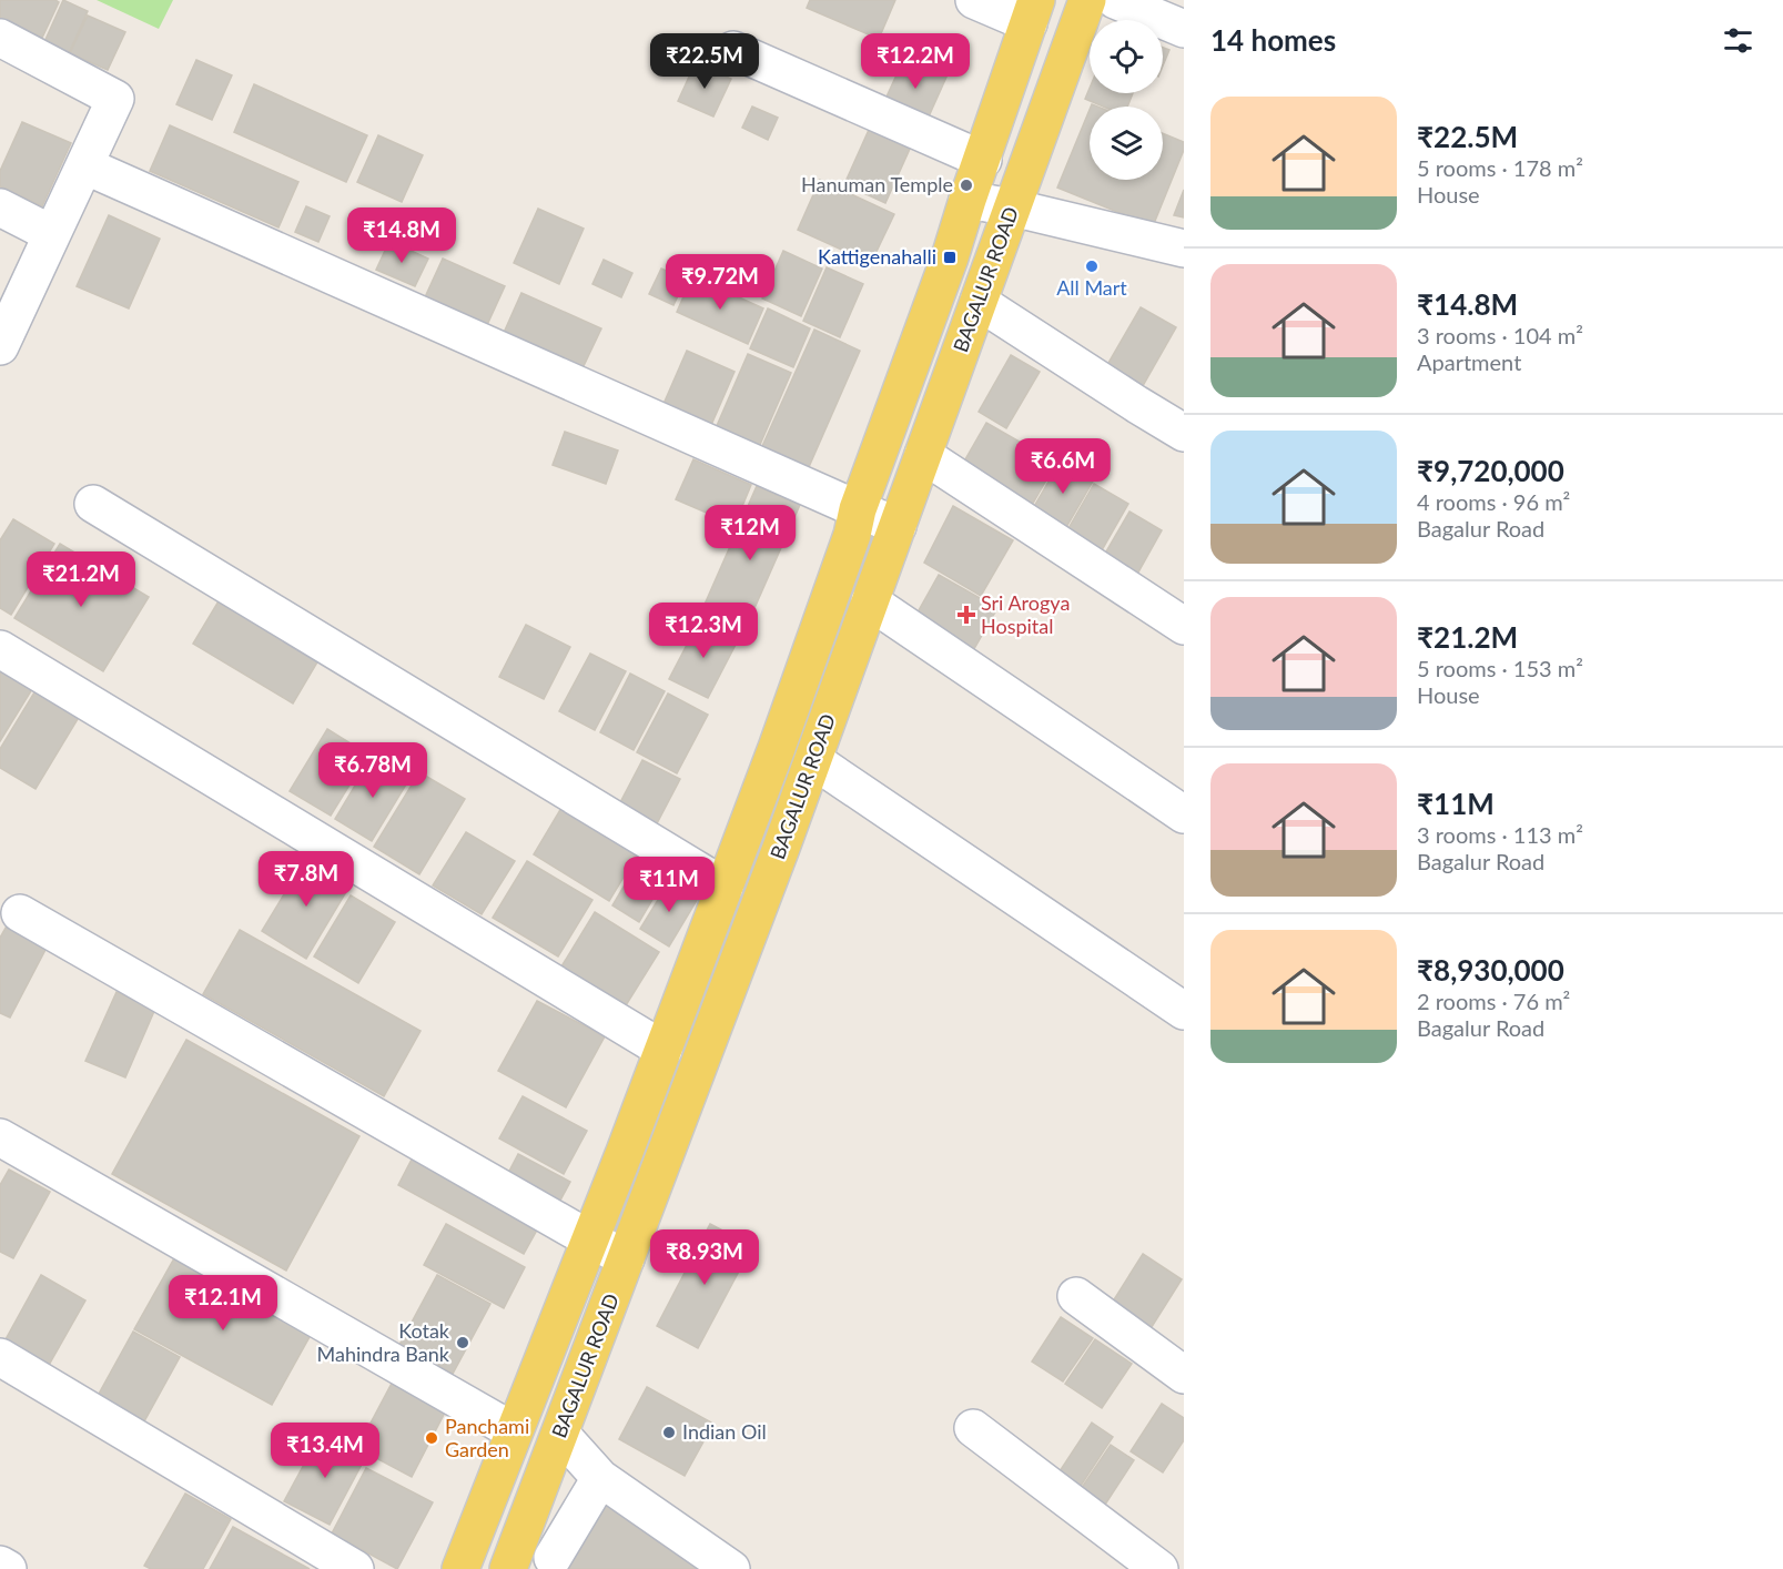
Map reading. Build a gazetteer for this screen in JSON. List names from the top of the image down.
{
  "streets": {
    "main road": ["BAGALUR ROAD"]
  },
  "places": {
    "other": [
      "Hanuman Temple",
      "All Mart",
      "Kotak Mahindra Bank",
      "Indian Oil",
      "Panchami Garden"
    ],
    "transit": ["Kattigenahalli"],
    "health": ["Sri Arogya Hospital"]
  },
  "page": {
    "heading": "14 homes",
    "price": [
      "₹22.5M",
      "₹12.2M",
      "₹14.8M",
      "₹9.72M",
      "₹6.6M",
      "₹12M",
      "₹21.2M",
      "₹12.3M",
      "₹6.78M",
      "₹7.8M",
      "₹11M",
      "₹8.93M",
      "₹12.1M",
      "₹13.4M"
    ],
    "list": [
      {
        "name": "₹22.5M",
        "note": "5 rooms · 178 m² · House"
      },
      {
        "name": "₹14.8M",
        "note": "3 rooms · 104 m² · Apartment"
      },
      {
        "name": "₹9,720,000",
        "note": "4 rooms · 96 m² · Bagalur Road"
      },
      {
        "name": "₹21.2M",
        "note": "5 rooms · 153 m² · House"
      },
      {
        "name": "₹11M",
        "note": "3 rooms · 113 m² · Bagalur Road"
      },
      {
        "name": "₹8,930,000",
        "note": "2 rooms · 76 m² · Bagalur Road"
      }
    ]
  }
}
